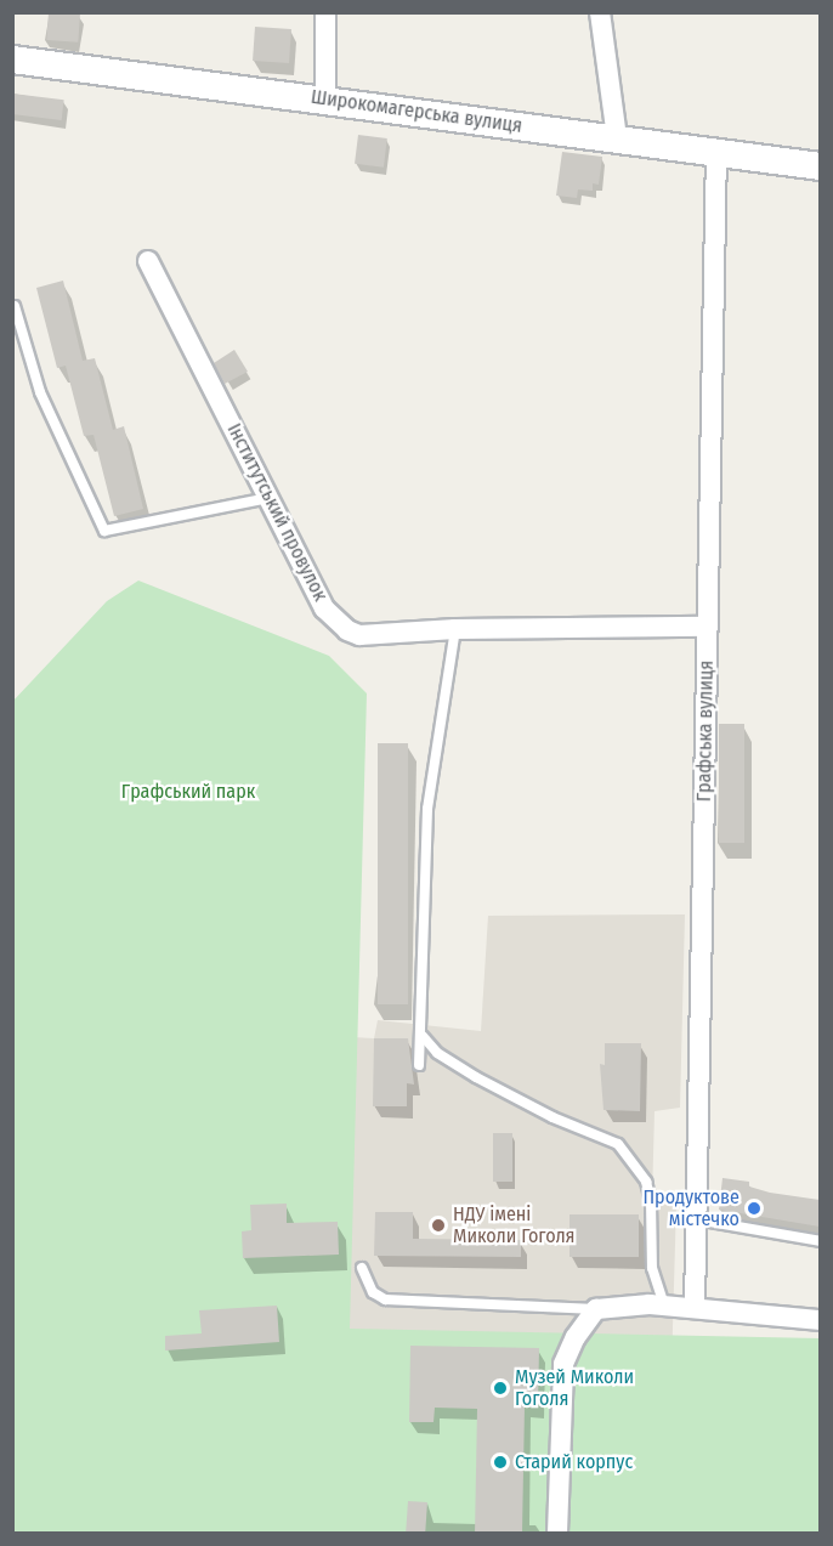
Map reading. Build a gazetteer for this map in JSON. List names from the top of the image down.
{
  "streets": {
    "street": ["Широкомагерська вулиця", "Інститутський провулок", "Графська вулиця"]
  },
  "crossings": [
    ["Широкомагерська вулиця", "Графська вулиця"],
    ["Інститутський провулок", "Графська вулиця"]
  ],
  "parks": ["Графський парк"],
  "places": [
    "Продуктове містечко",
    "НДУ імені Миколи Гоголя",
    "Музей Миколи Гоголя",
    "Старий корпус"
  ]
}
